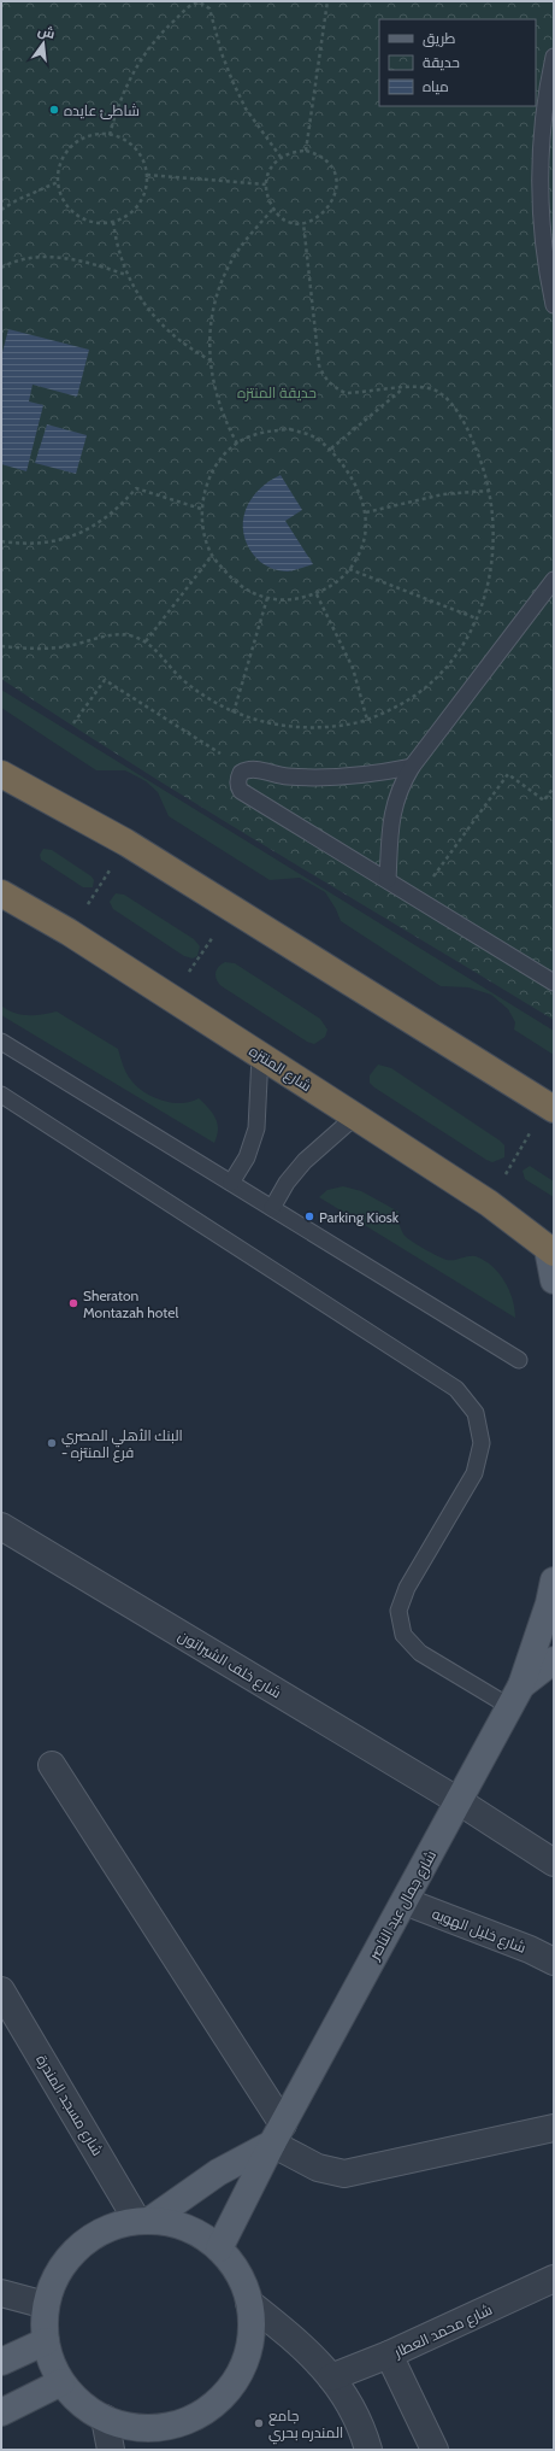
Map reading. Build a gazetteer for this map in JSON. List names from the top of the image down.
{
  "streets": {
    "highway": ["شارع المنتزه"],
    "main road": ["شارع جمال عبد الناصر"],
    "street": [
      "شارع خلف الشيراتون",
      "شارع خليل الهويه",
      "شارع مسجد المندرة",
      "شارع محمد العطار"
    ]
  },
  "crossings": [
    ["شارع خلف الشيراتون", "شارع جمال عبد الناصر"],
    ["شارع جمال عبد الناصر", "شارع خليل الهويه"]
  ],
  "parks": ["حديقة المنتزه"],
  "places": [
    "شاطئ عايده",
    "Parking Kiosk",
    "Sheraton Montazah hotel",
    "البنك الأهلي المصري - فرع المنتزه",
    "جامع المندره بحري"
  ],
  "legend": ["طريق", "حديقة", "مياه"],
  "north": "top"
}
